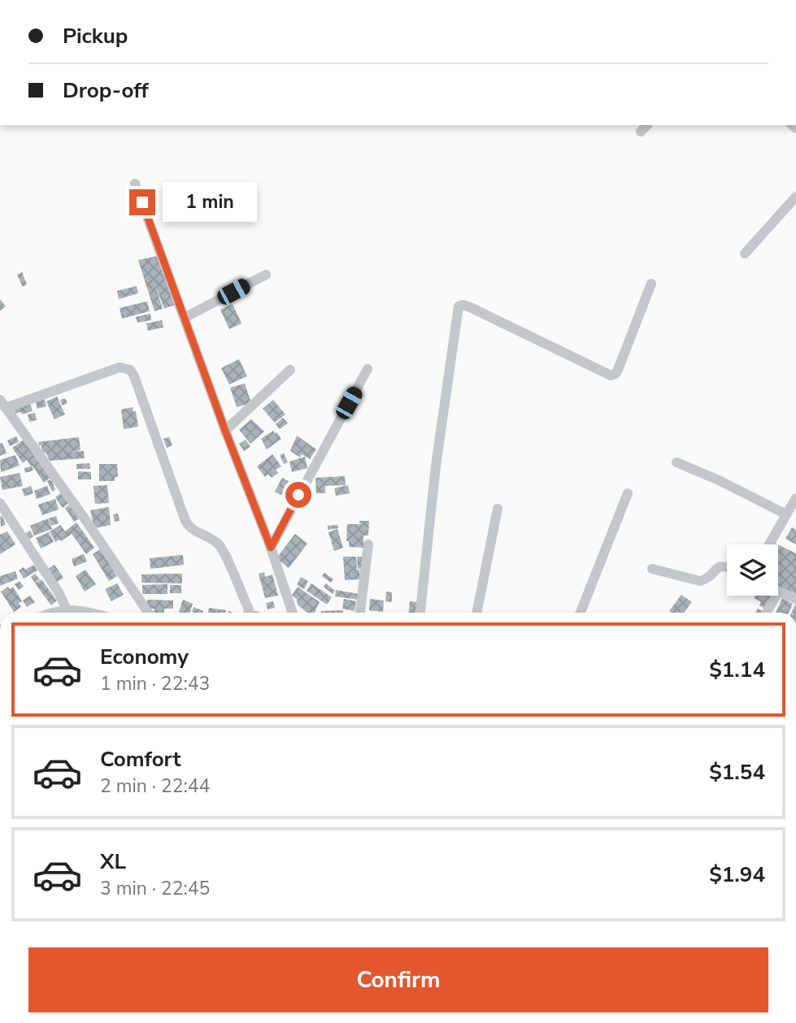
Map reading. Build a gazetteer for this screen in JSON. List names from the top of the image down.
{
  "page": {
    "banner": ["Pickup", "Drop-off"],
    "bubble": "1 min",
    "list": [
      {
        "name": "Economy",
        "note": "1 min · 22:43",
        "value": "$1.14"
      },
      {
        "name": "Comfort",
        "note": "2 min · 22:44",
        "value": "$1.54"
      },
      {
        "name": "XL",
        "note": "3 min · 22:45",
        "value": "$1.94"
      }
    ],
    "buttons": "Confirm"
  }
}
